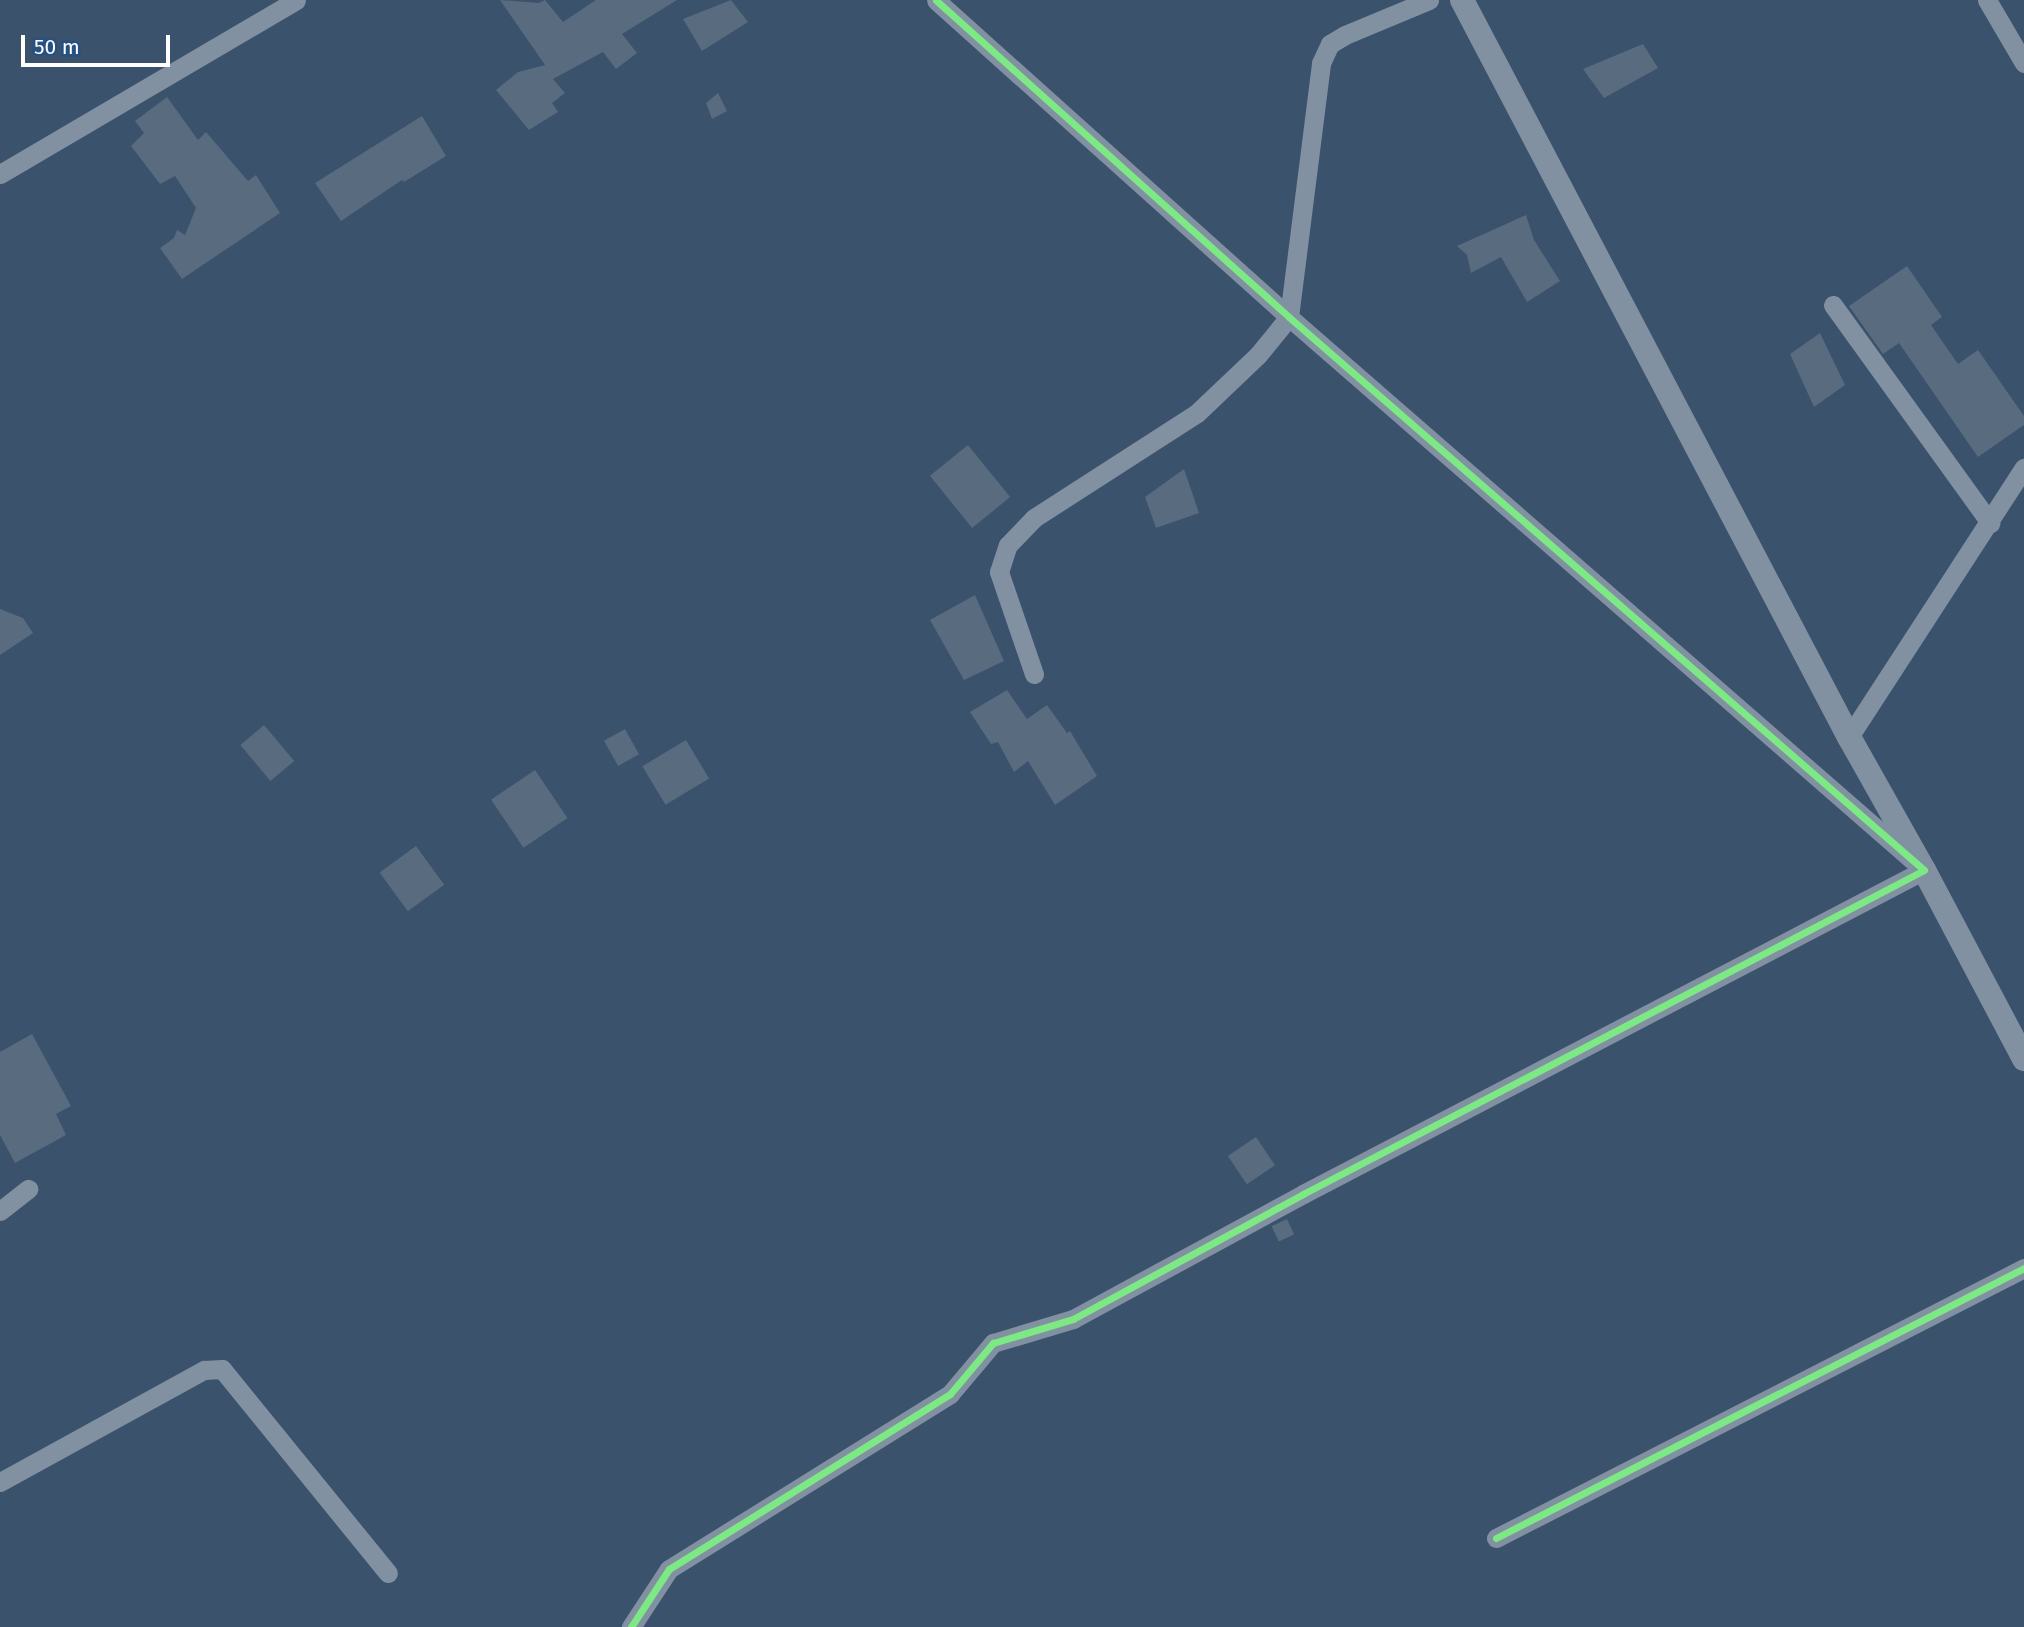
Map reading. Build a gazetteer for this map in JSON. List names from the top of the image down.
{
  "scale_bar": "50 m"
}
